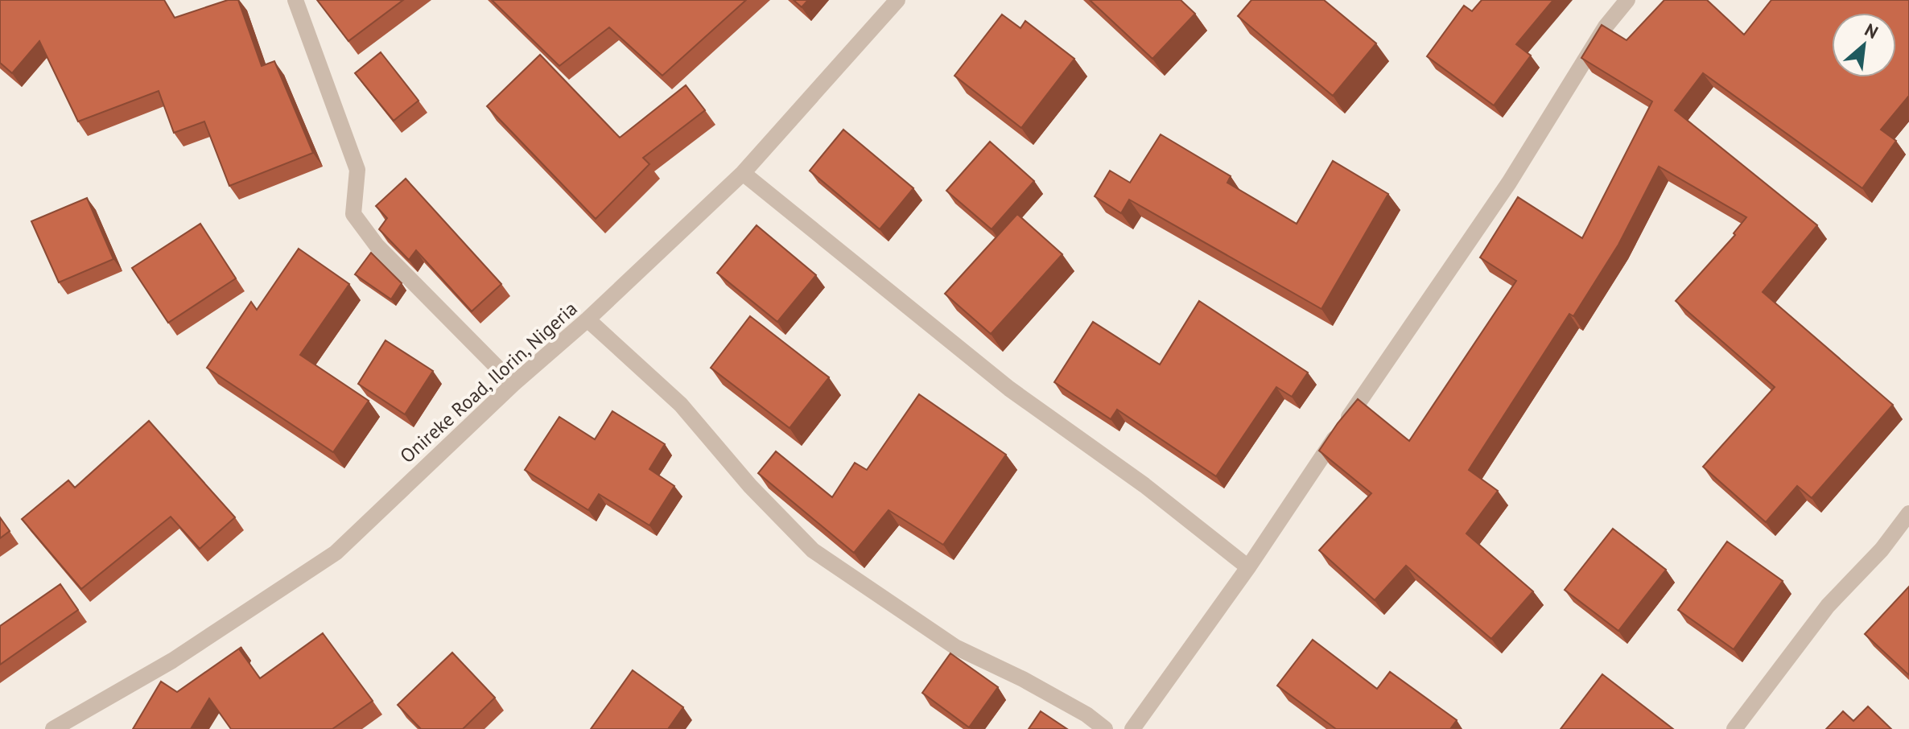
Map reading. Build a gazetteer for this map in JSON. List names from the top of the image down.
{
  "streets": {
    "street": ["Onireke Road, Ilorin, Nigeria"]
  },
  "north": "top right"
}
